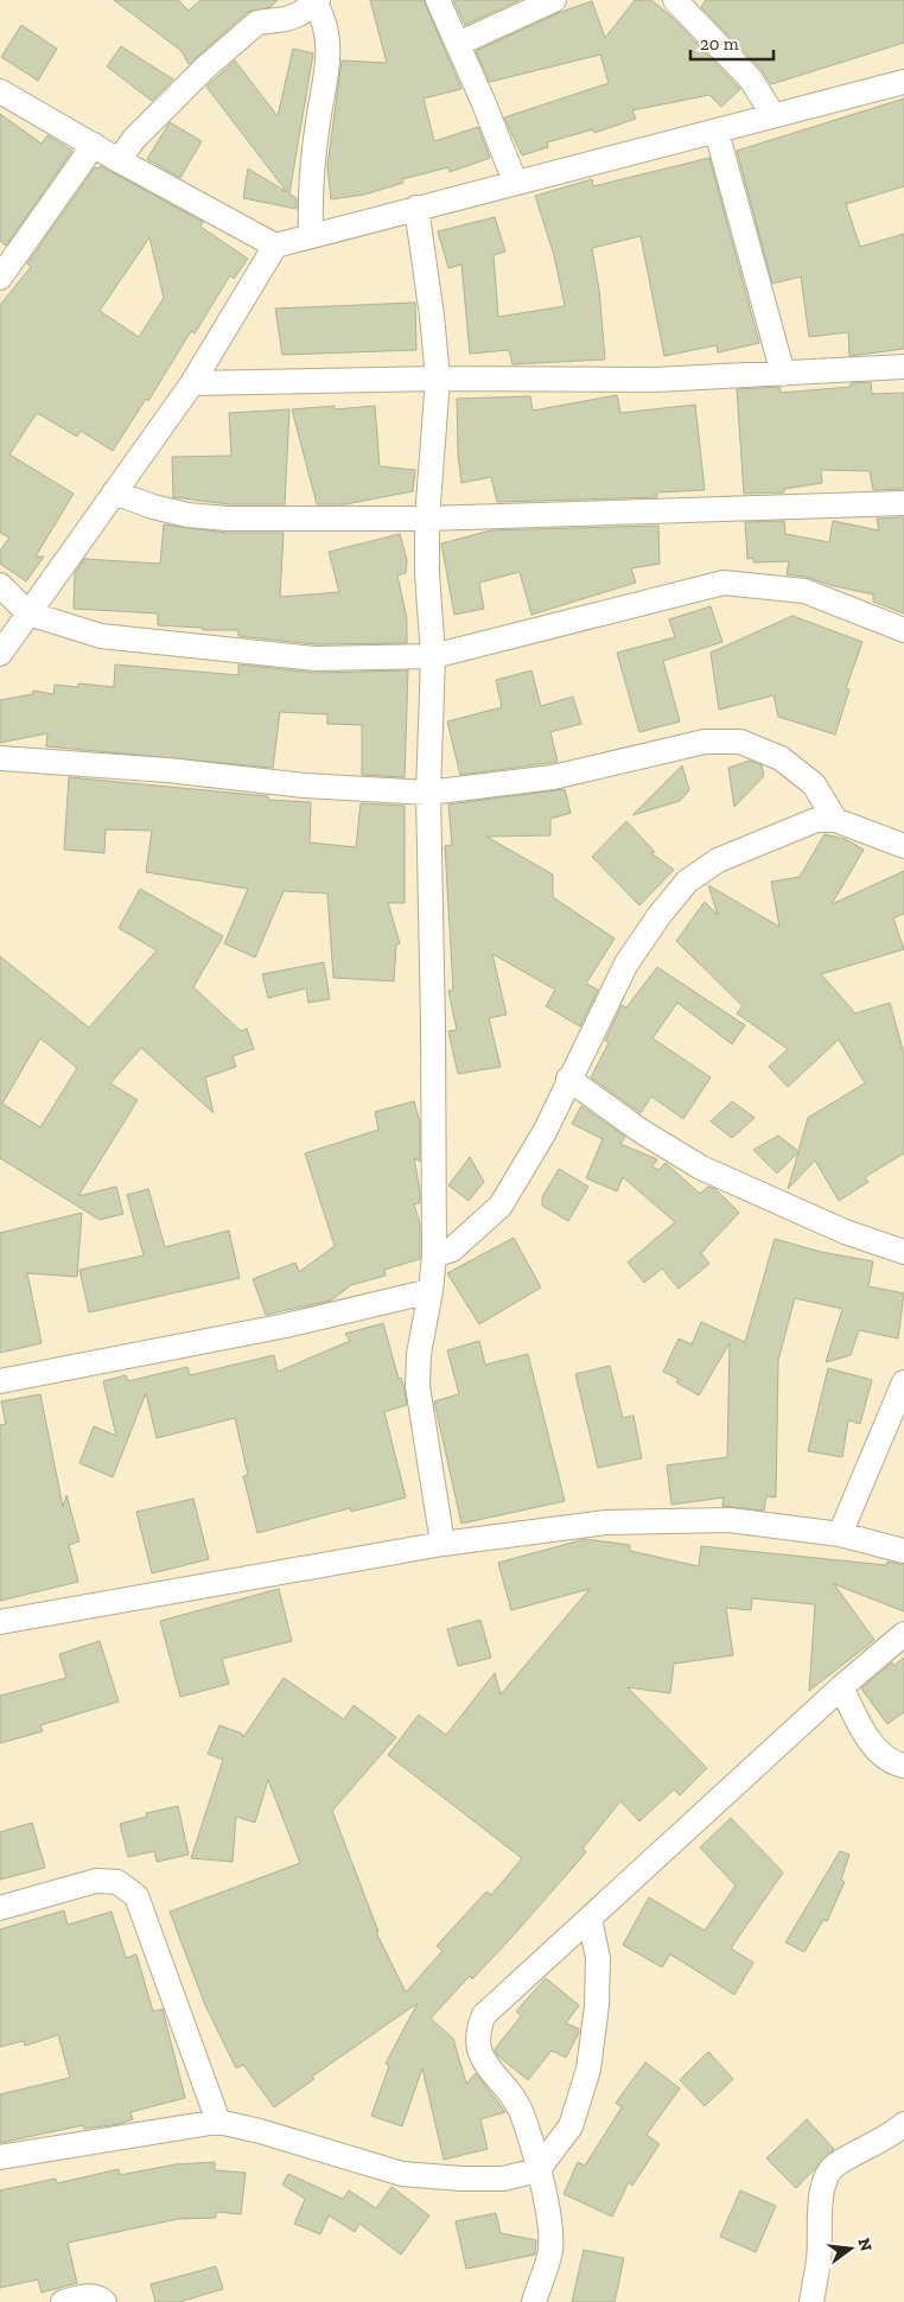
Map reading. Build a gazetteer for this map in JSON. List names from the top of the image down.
{
  "scale_bar": "20 m",
  "north": "right"
}
